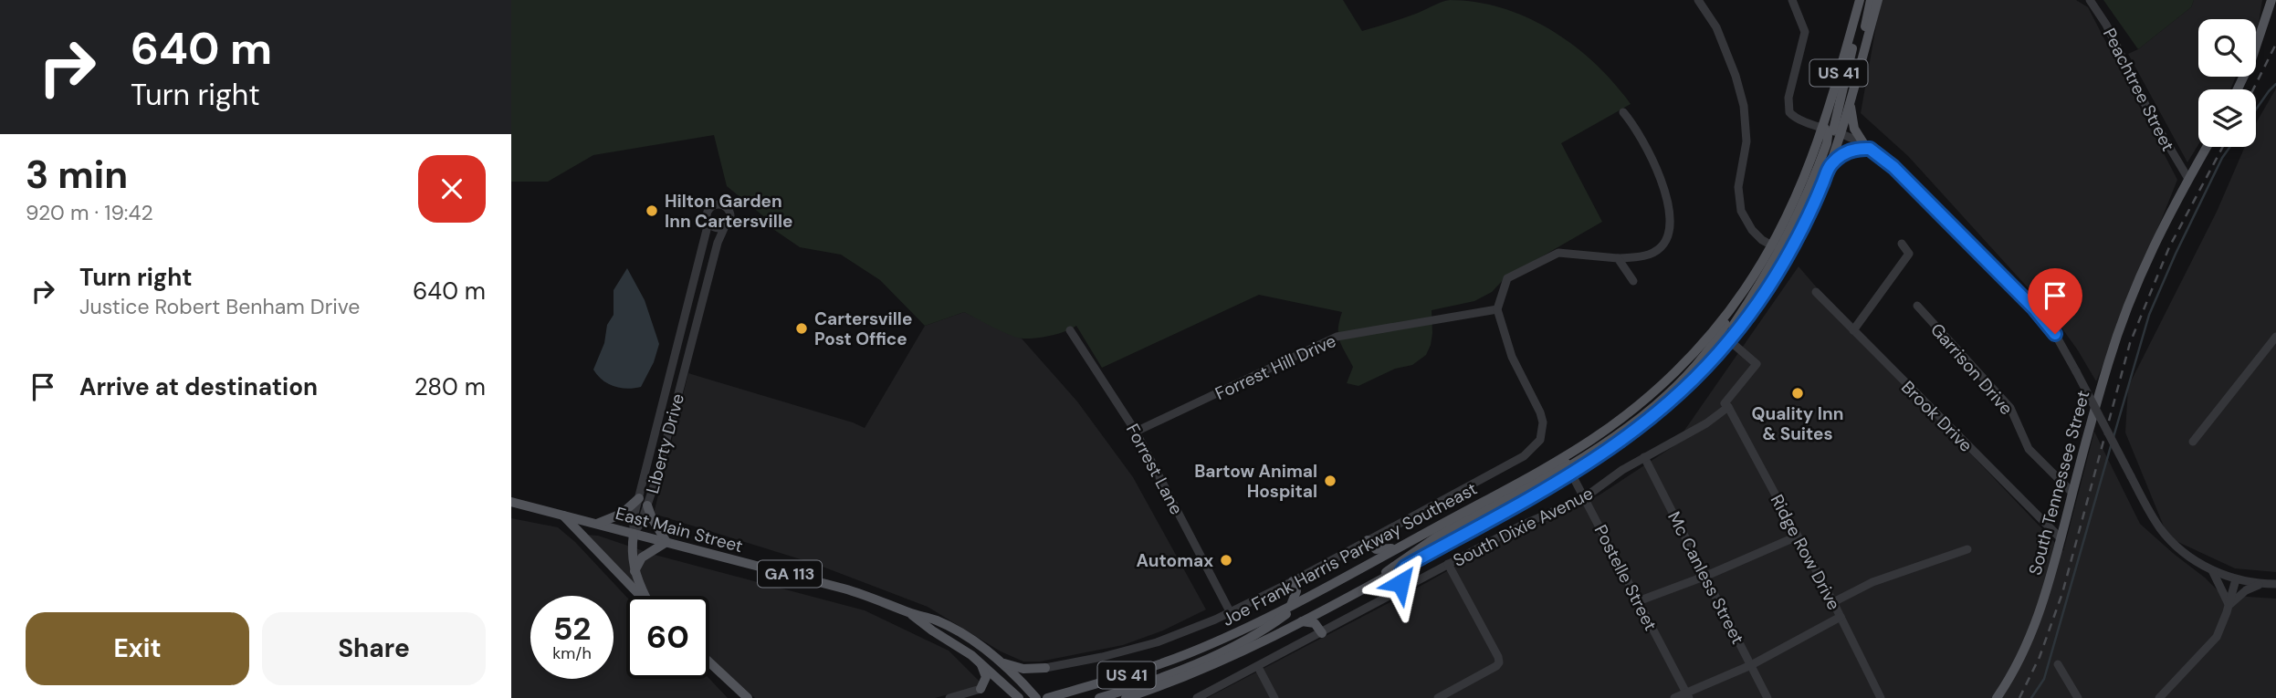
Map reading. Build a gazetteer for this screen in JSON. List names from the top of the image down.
{
  "streets": {
    "main road": [
      "US 41",
      "South Tennessee Street",
      "East Main Street",
      "Joe Frank Harris Parkway Southeast",
      "GA 113"
    ],
    "street": [
      "Peachtree Street",
      "Forrest Hill Drive",
      "Garrison Drive",
      "Brook Drive",
      "Liberty Drive",
      "Forrest Lane",
      "South Dixie Avenue",
      "Ridge Row Drive",
      "Postelle Street",
      "Mc Canless Street"
    ]
  },
  "crossings": [
    ["Peachtree Street", "South Tennessee Street"],
    ["Forrest Hill Drive", "Forrest Lane"],
    ["Garrison Drive", "South Tennessee Street"],
    ["Brook Drive", "South Tennessee Street"],
    ["Liberty Drive", "East Main Street"],
    ["South Dixie Avenue", "Ridge Row Drive"],
    ["South Dixie Avenue", "Joe Frank Harris Parkway Southeast"],
    ["South Dixie Avenue", "Postelle Street"],
    ["South Dixie Avenue", "Mc Canless Street"],
    ["Joe Frank Harris Parkway Southeast", "Postelle Street"]
  ],
  "places": [
    "Hilton Garden Inn Cartersville",
    "Cartersville Post Office",
    "Quality Inn & Suites",
    "Bartow Animal Hospital",
    "Automax"
  ],
  "page": {
    "turn": ["640 m", "Turn right"],
    "heading": ["3 min", "920 m · 19:42"],
    "list": [
      {
        "name": "Turn right",
        "note": "Justice Robert Benham Drive",
        "value": "640 m"
      },
      {
        "name": "Arrive at destination",
        "value": "280 m"
      }
    ],
    "speed": "52 km/h",
    "limit": "60",
    "buttons": ["Exit", "Share"]
  }
}
